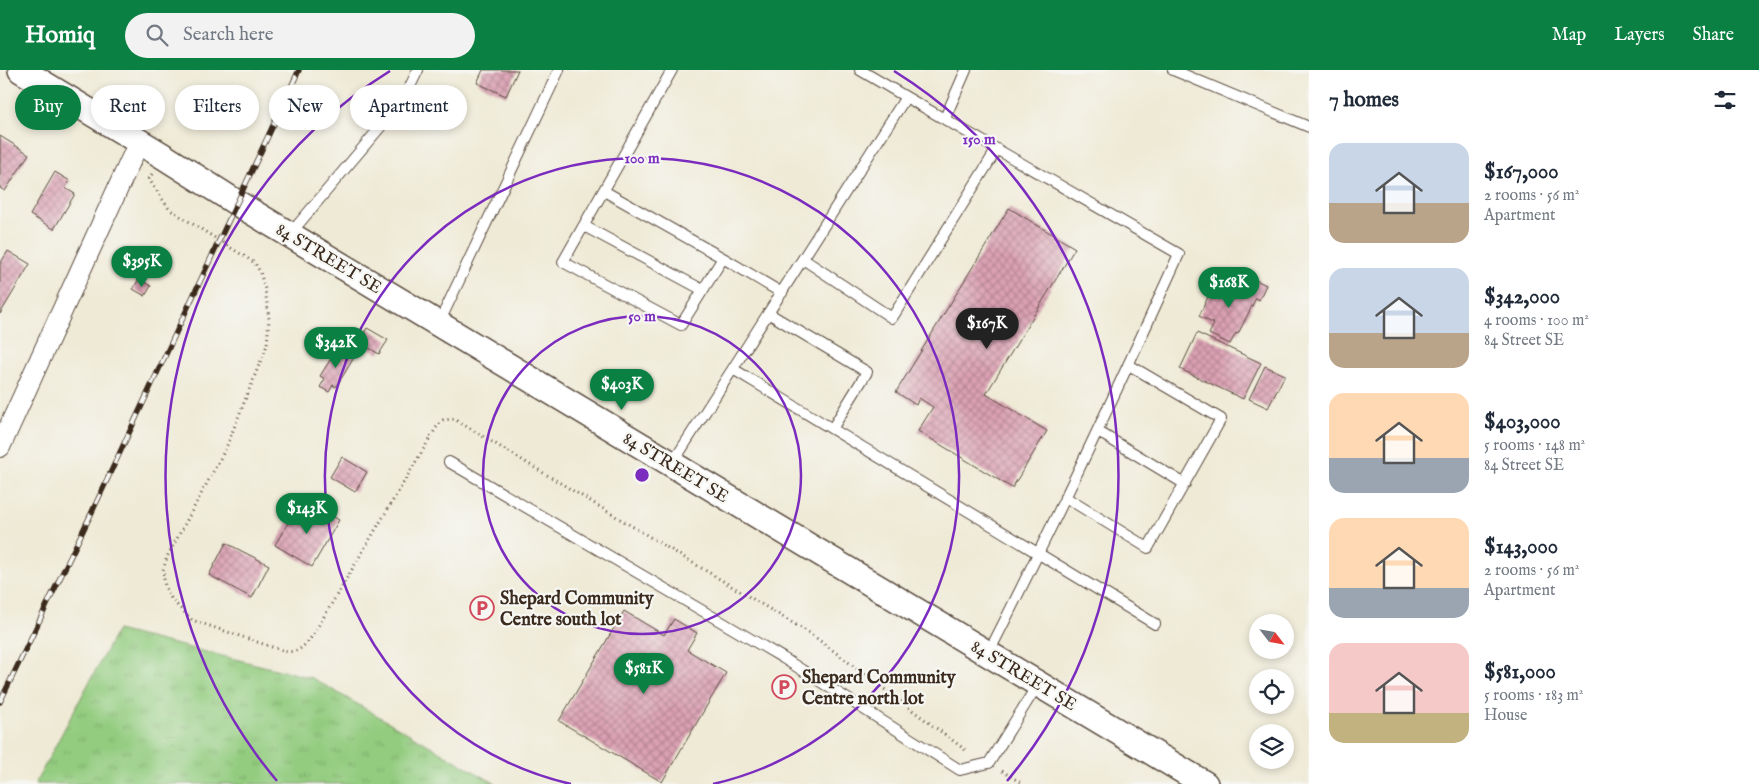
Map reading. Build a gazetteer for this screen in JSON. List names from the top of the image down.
{
  "streets": {
    "street": ["84 STREET SE"]
  },
  "places": {
    "parking": ["Shepard Community Centre south lot", "Shepard Community Centre north lot"]
  },
  "north": "bottom right",
  "page": {
    "header": "Homiq",
    "search": "Search here",
    "nav": ["Map", "Layers", "Share"],
    "heading": "7 homes",
    "chip": [
      "Buy",
      "Rent",
      "Filters",
      "New",
      "Apartment"
    ],
    "list": [
      {
        "name": "$167,000",
        "note": "2 rooms · 56 m² · Apartment"
      },
      {
        "name": "$342,000",
        "note": "4 rooms · 100 m² · 84 Street SE"
      },
      {
        "name": "$403,000",
        "note": "5 rooms · 148 m² · 84 Street SE"
      },
      {
        "name": "$143,000",
        "note": "2 rooms · 56 m² · Apartment"
      },
      {
        "name": "$581,000",
        "note": "5 rooms · 183 m² · House"
      }
    ],
    "price": [
      "$395K",
      "$168K",
      "$167K",
      "$342K",
      "$403K",
      "$143K",
      "$581K"
    ]
  },
  "rings": ["150 m", "100 m", "50 m"]
}
